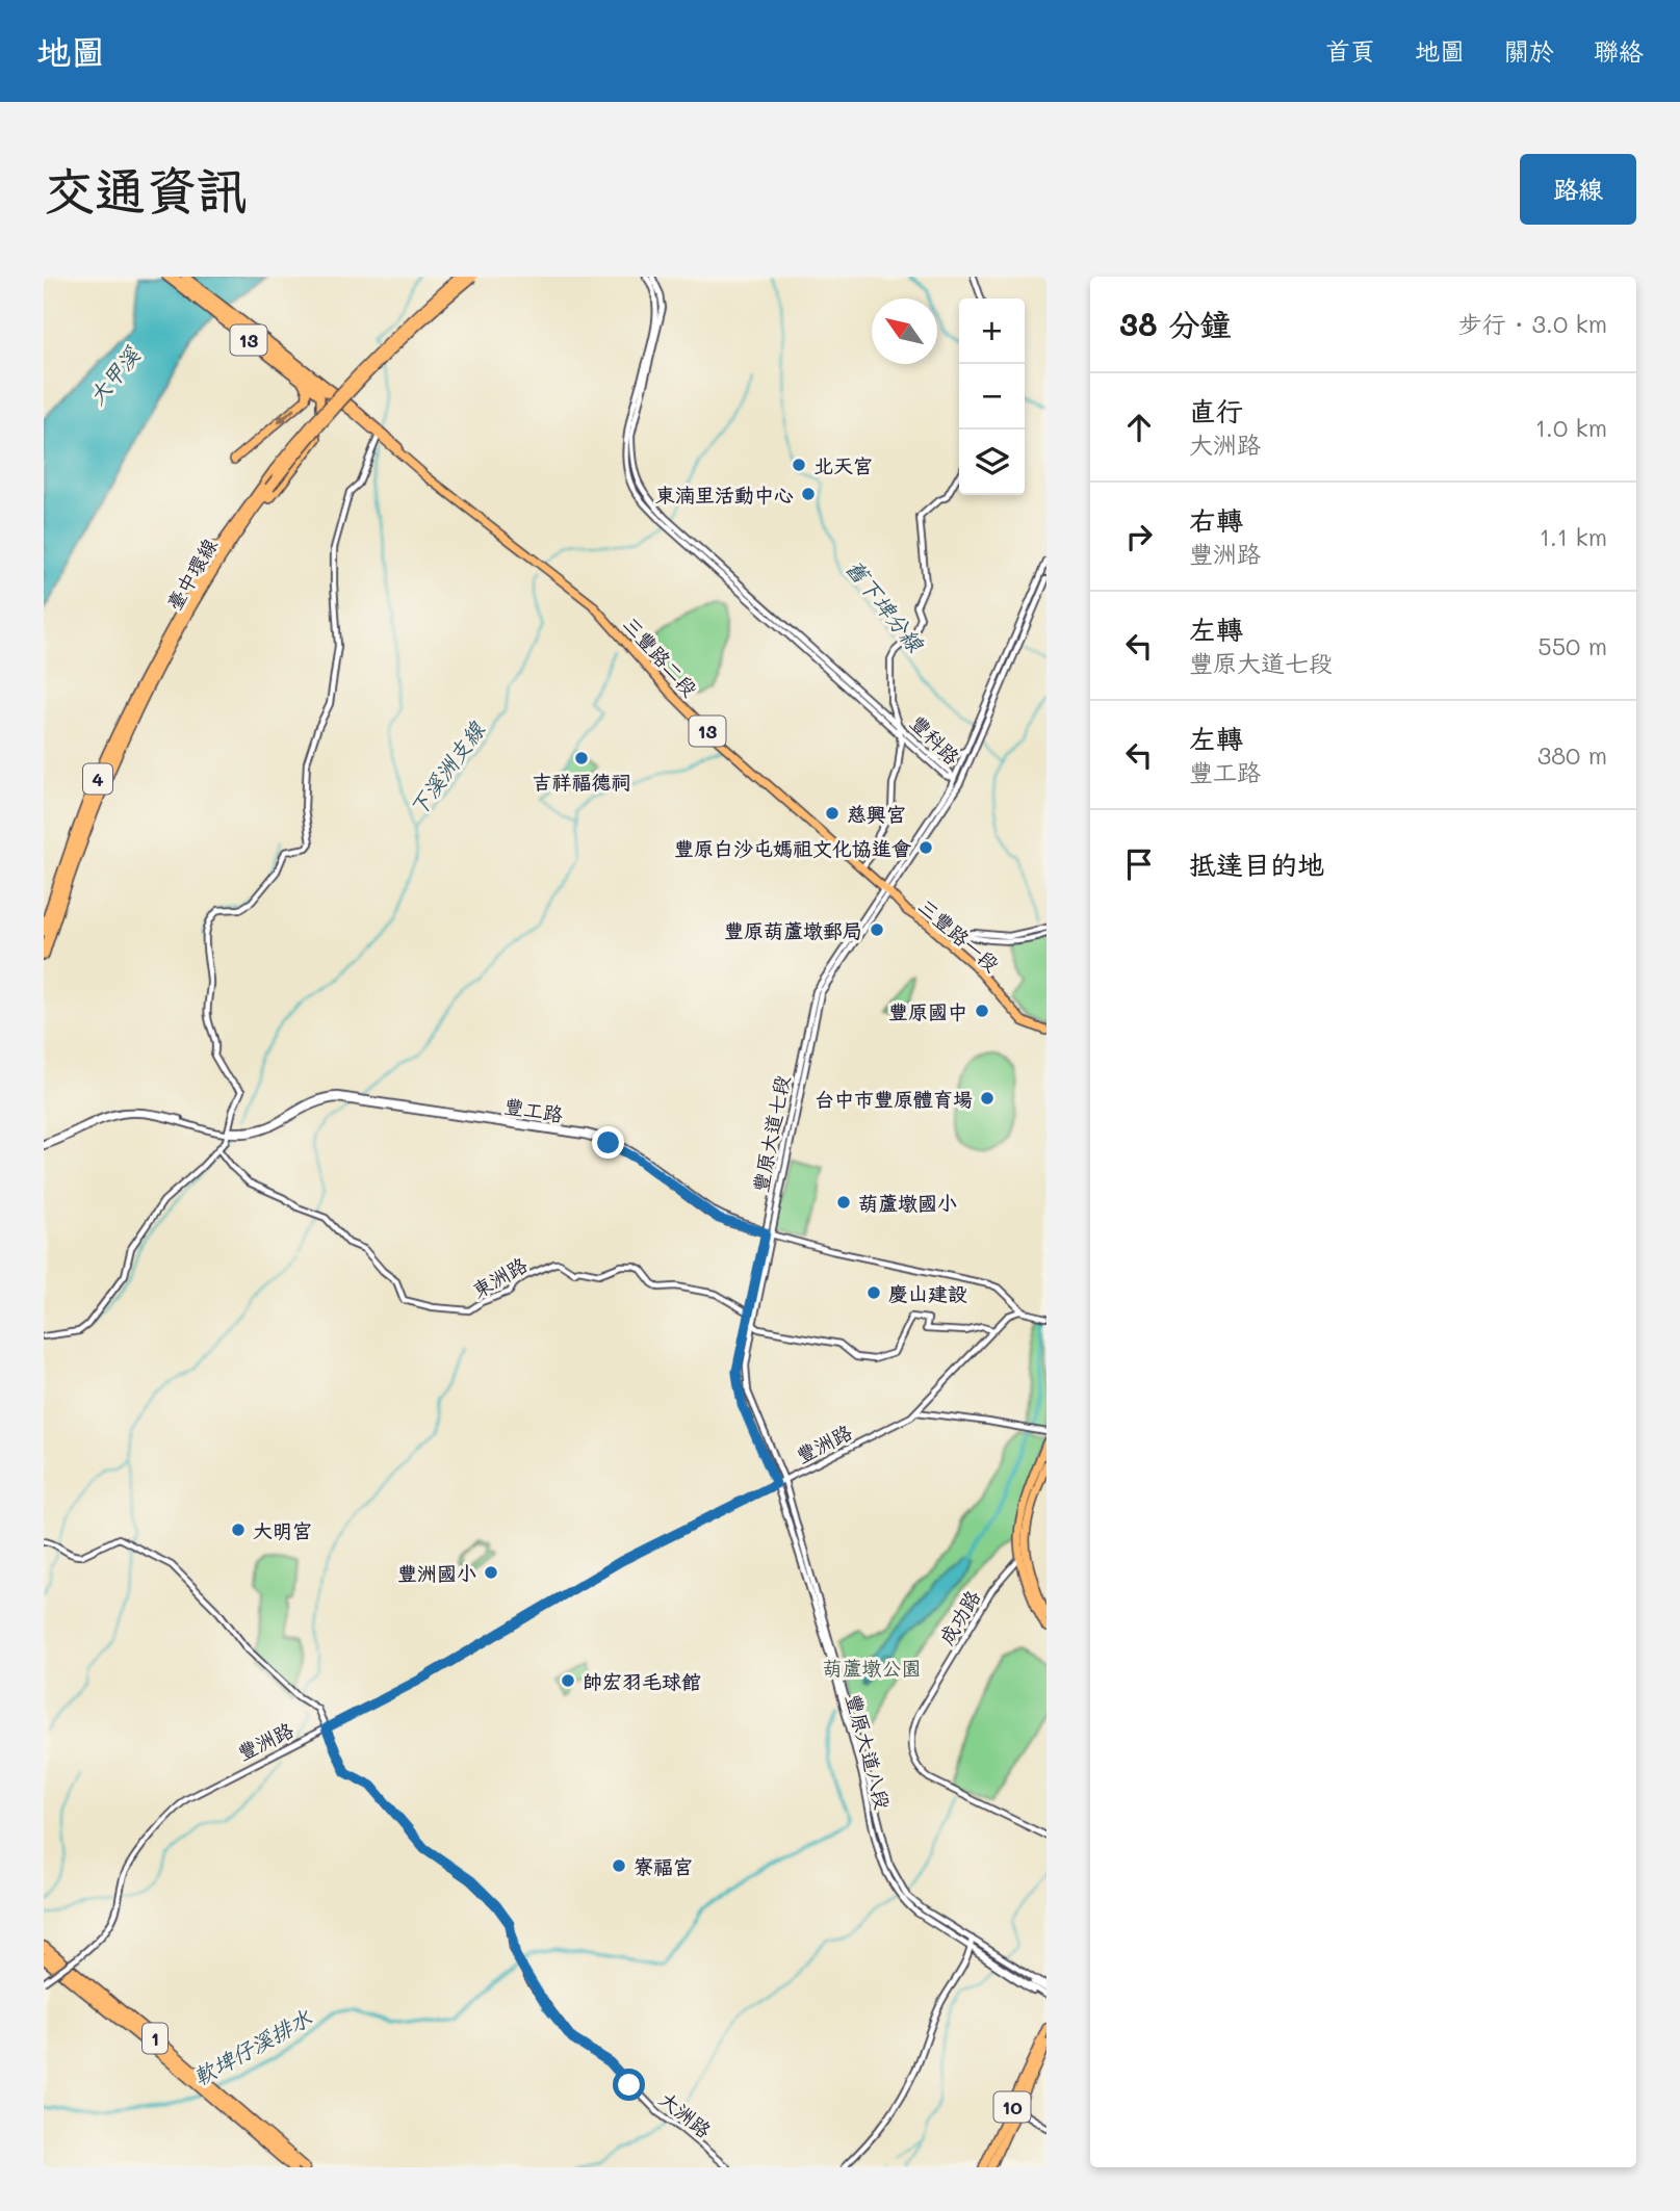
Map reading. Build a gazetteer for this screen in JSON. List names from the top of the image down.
{
  "streets": {
    "highway": ["臺中環線", "4", "1"],
    "main road": [
      "13",
      "三豐路二段",
      "三豐路一段",
      "10"
    ],
    "street": [
      "豐科路",
      "豐工路",
      "豐原大道七段",
      "東洲路",
      "豐洲路",
      "成功路",
      "豐原大道八段",
      "大洲路"
    ]
  },
  "crossings": [
    ["13", "三豐路二段"],
    ["三豐路二段", "三豐路一段"],
    ["三豐路二段", "豐原大道七段"],
    ["三豐路一段", "豐原大道七段"],
    ["豐工路", "豐原大道七段"],
    ["豐工路", "豐洲路"],
    ["豐原大道七段", "東洲路"],
    ["豐原大道七段", "豐洲路"],
    ["豐原大道七段", "豐原大道八段"],
    ["豐洲路", "豐原大道八段"],
    ["豐洲路", "大洲路"]
  ],
  "water": [
    "大甲溪",
    "舊下埤分線",
    "下溪洲支線",
    "軟埤仔溪排水"
  ],
  "parks": ["葫蘆墩公園"],
  "places": [
    "北天宮",
    "東湳里活動中心",
    "吉祥福德祠",
    "慈興宮",
    "豐原白沙屯媽祖文化協進會",
    "豐原葫蘆墩郵局",
    "豐原國中",
    "台中市豐原體育場",
    "葫蘆墩國小",
    "慶山建設",
    "大明宮",
    "豐洲國小",
    "帥宏羽毛球館",
    "寮福宮"
  ],
  "north": "top left",
  "page": {
    "header": "地圖",
    "nav": [
      "首頁",
      "地圖",
      "關於",
      "聯絡"
    ],
    "buttons": "路線",
    "title": "交通資訊",
    "heading": ["38 分鐘", "步行 · 3.0 km"],
    "map_buttons": ["+", "−"],
    "list": [
      ["直行", "大洲路", "1.0 km"],
      ["右轉", "豐洲路", "1.1 km"],
      ["左轉", "豐原大道七段", "550 m"],
      ["左轉", "豐工路", "380 m"],
      "抵達目的地"
    ]
  }
}
